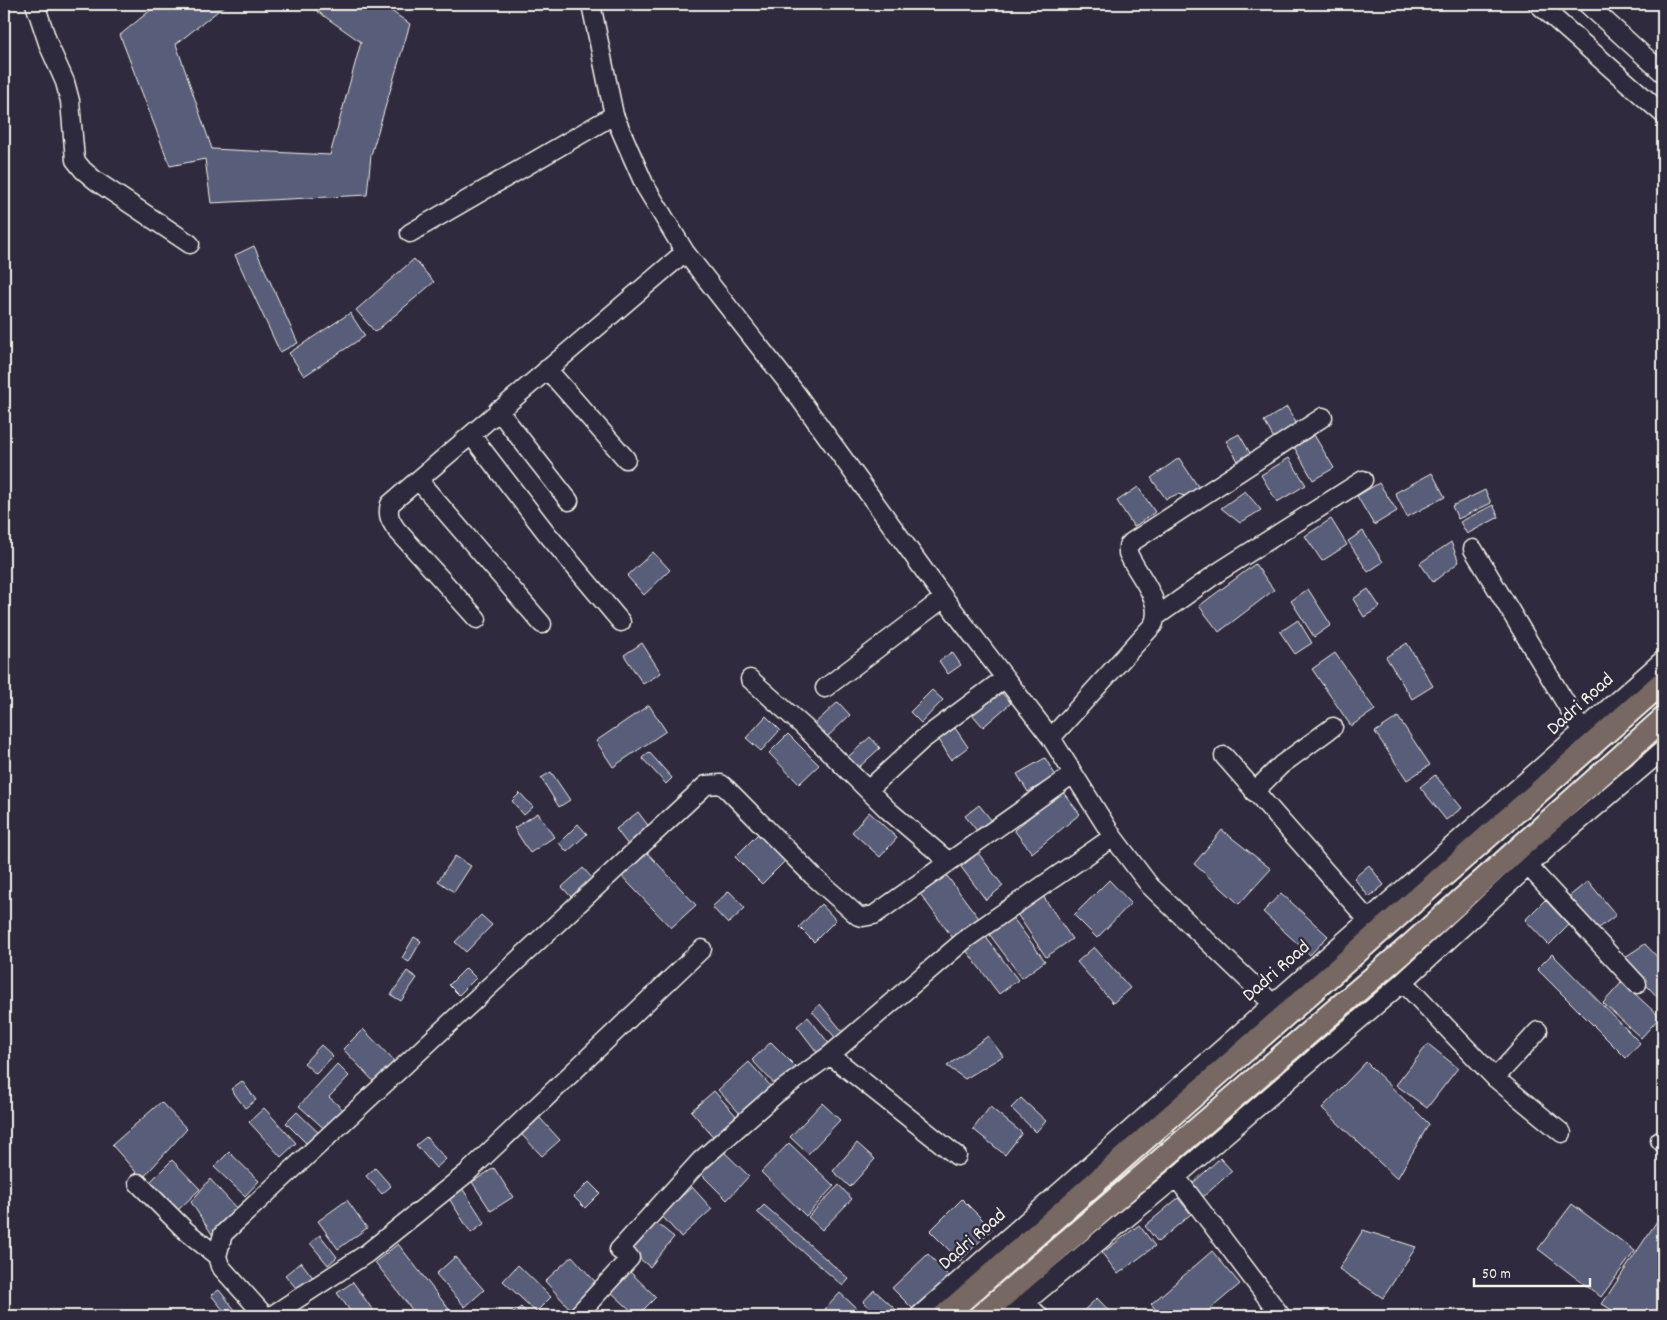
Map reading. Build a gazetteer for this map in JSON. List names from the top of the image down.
{
  "streets": {
    "street": ["Dadri Road"]
  },
  "scale_bar": "50 m"
}
